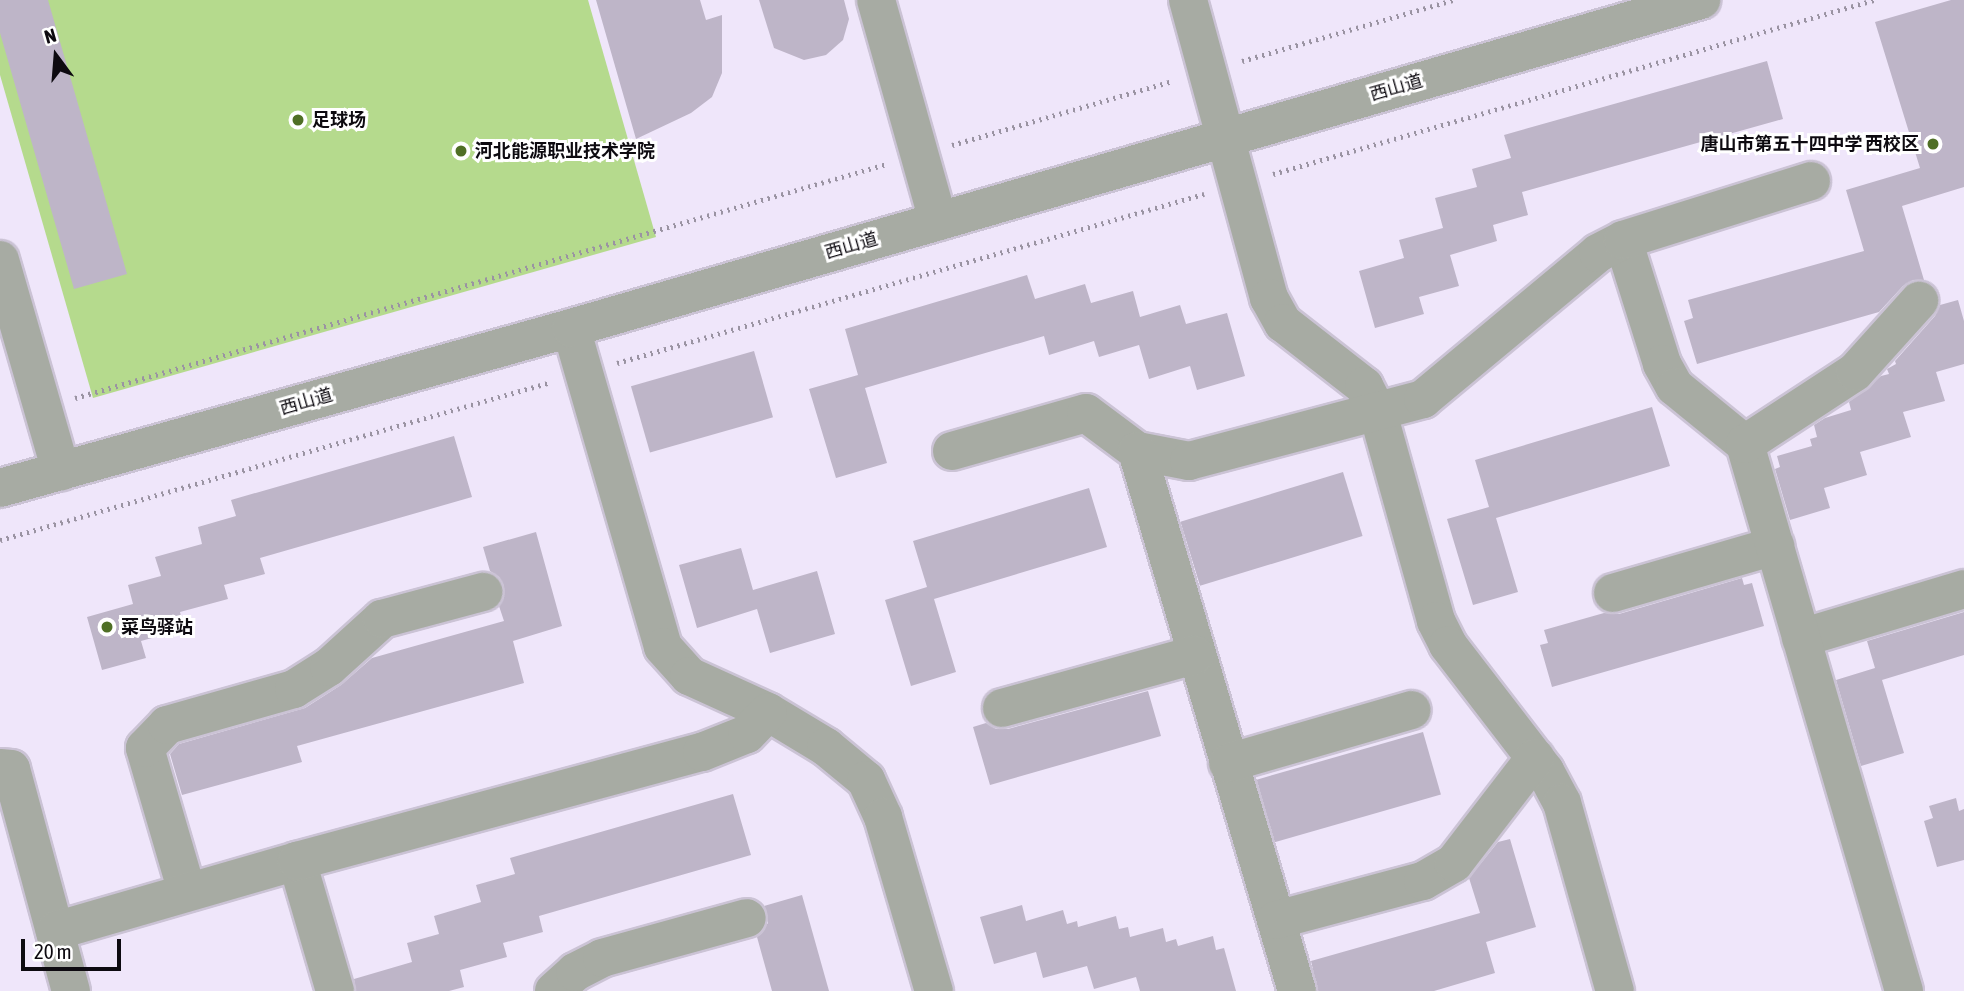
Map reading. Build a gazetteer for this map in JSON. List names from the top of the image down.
{
  "streets": {
    "street": ["西山道"]
  },
  "places": [
    "足球场",
    "唐山市第五十四中学 西校区",
    "河北能源职业技术学院",
    "菜鸟驿站"
  ],
  "scale_bar": "20 m",
  "north": "top"
}
